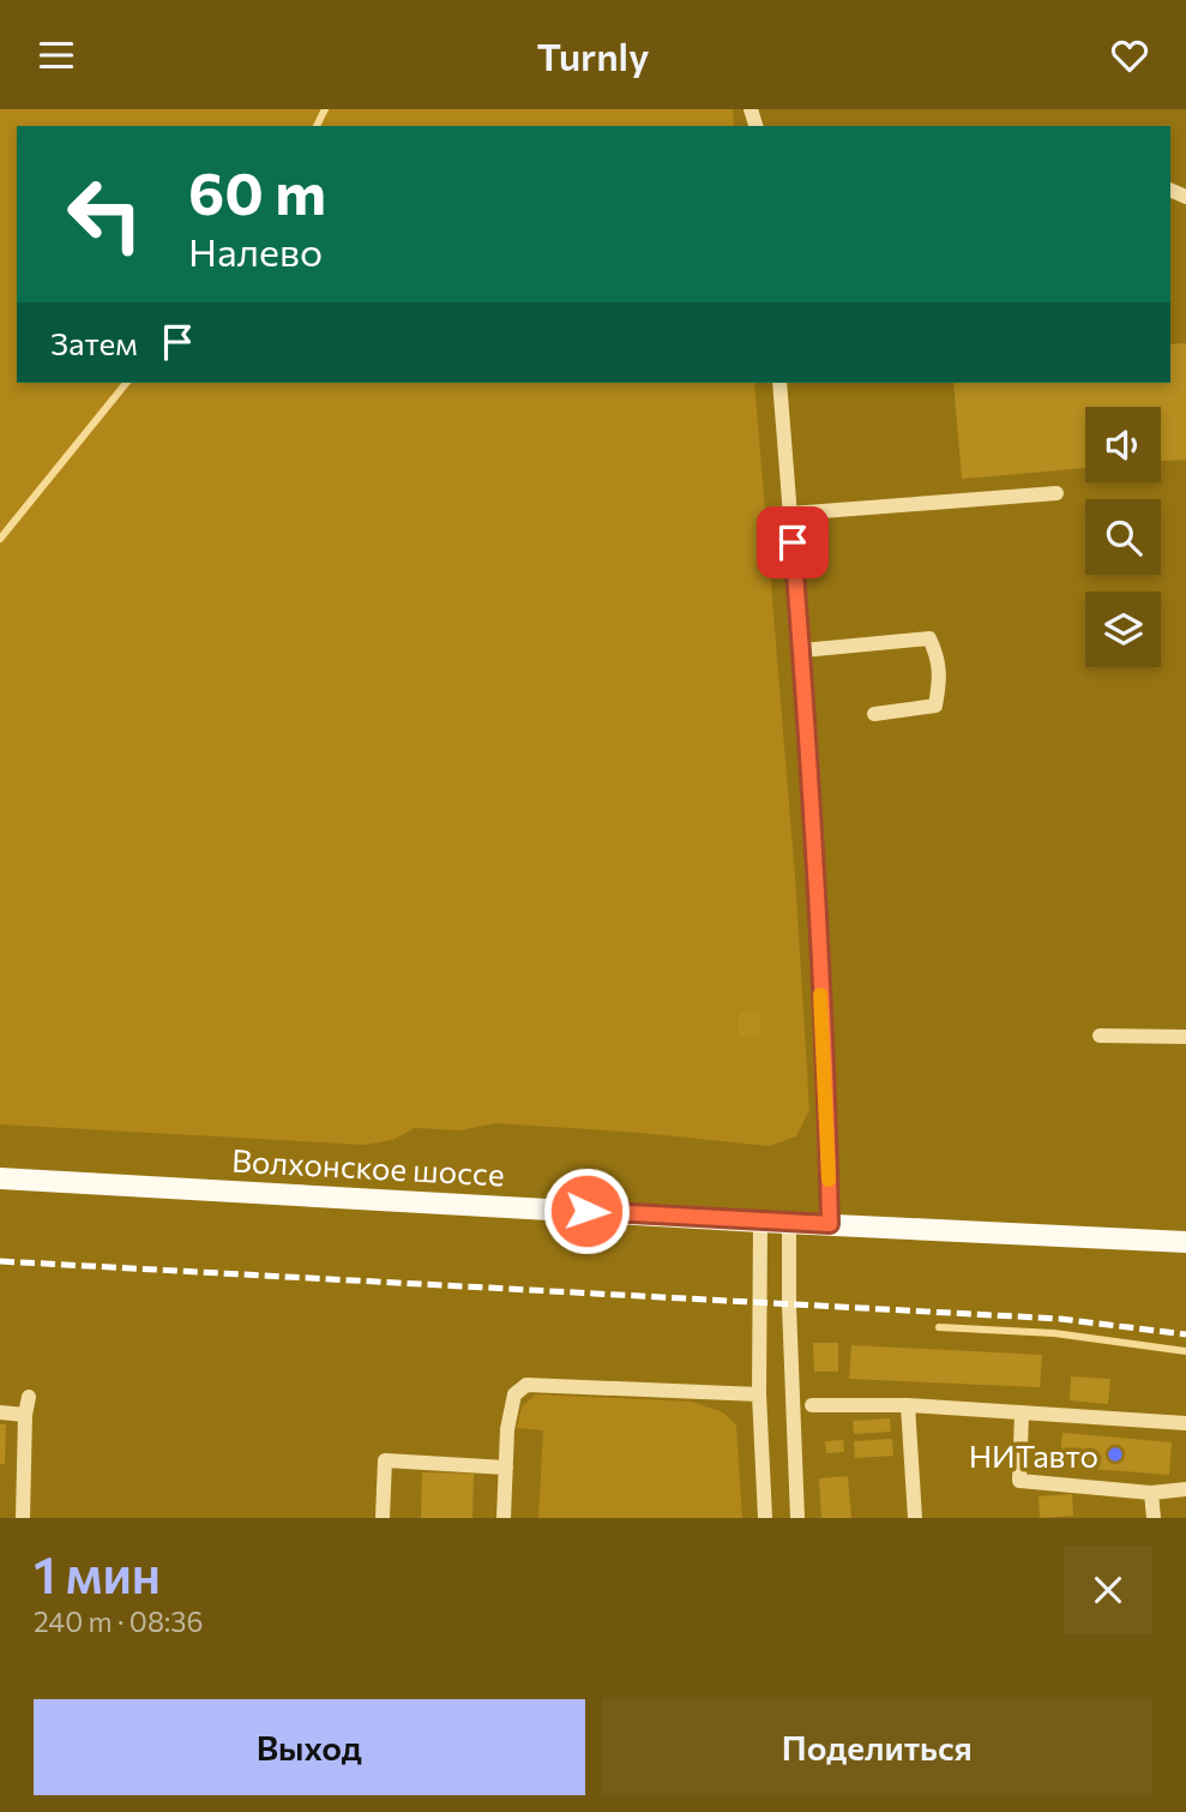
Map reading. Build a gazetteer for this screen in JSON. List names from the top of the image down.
{
  "streets": {
    "main road": ["Волхонское шоссе"]
  },
  "places": ["НИТавто"],
  "page": {
    "header": "Turnly",
    "turn": ["60 m", "Налево"],
    "then": "Затем",
    "heading": ["1 мин", "240 m · 08:36"],
    "buttons": ["Выход", "Поделиться"]
  }
}
